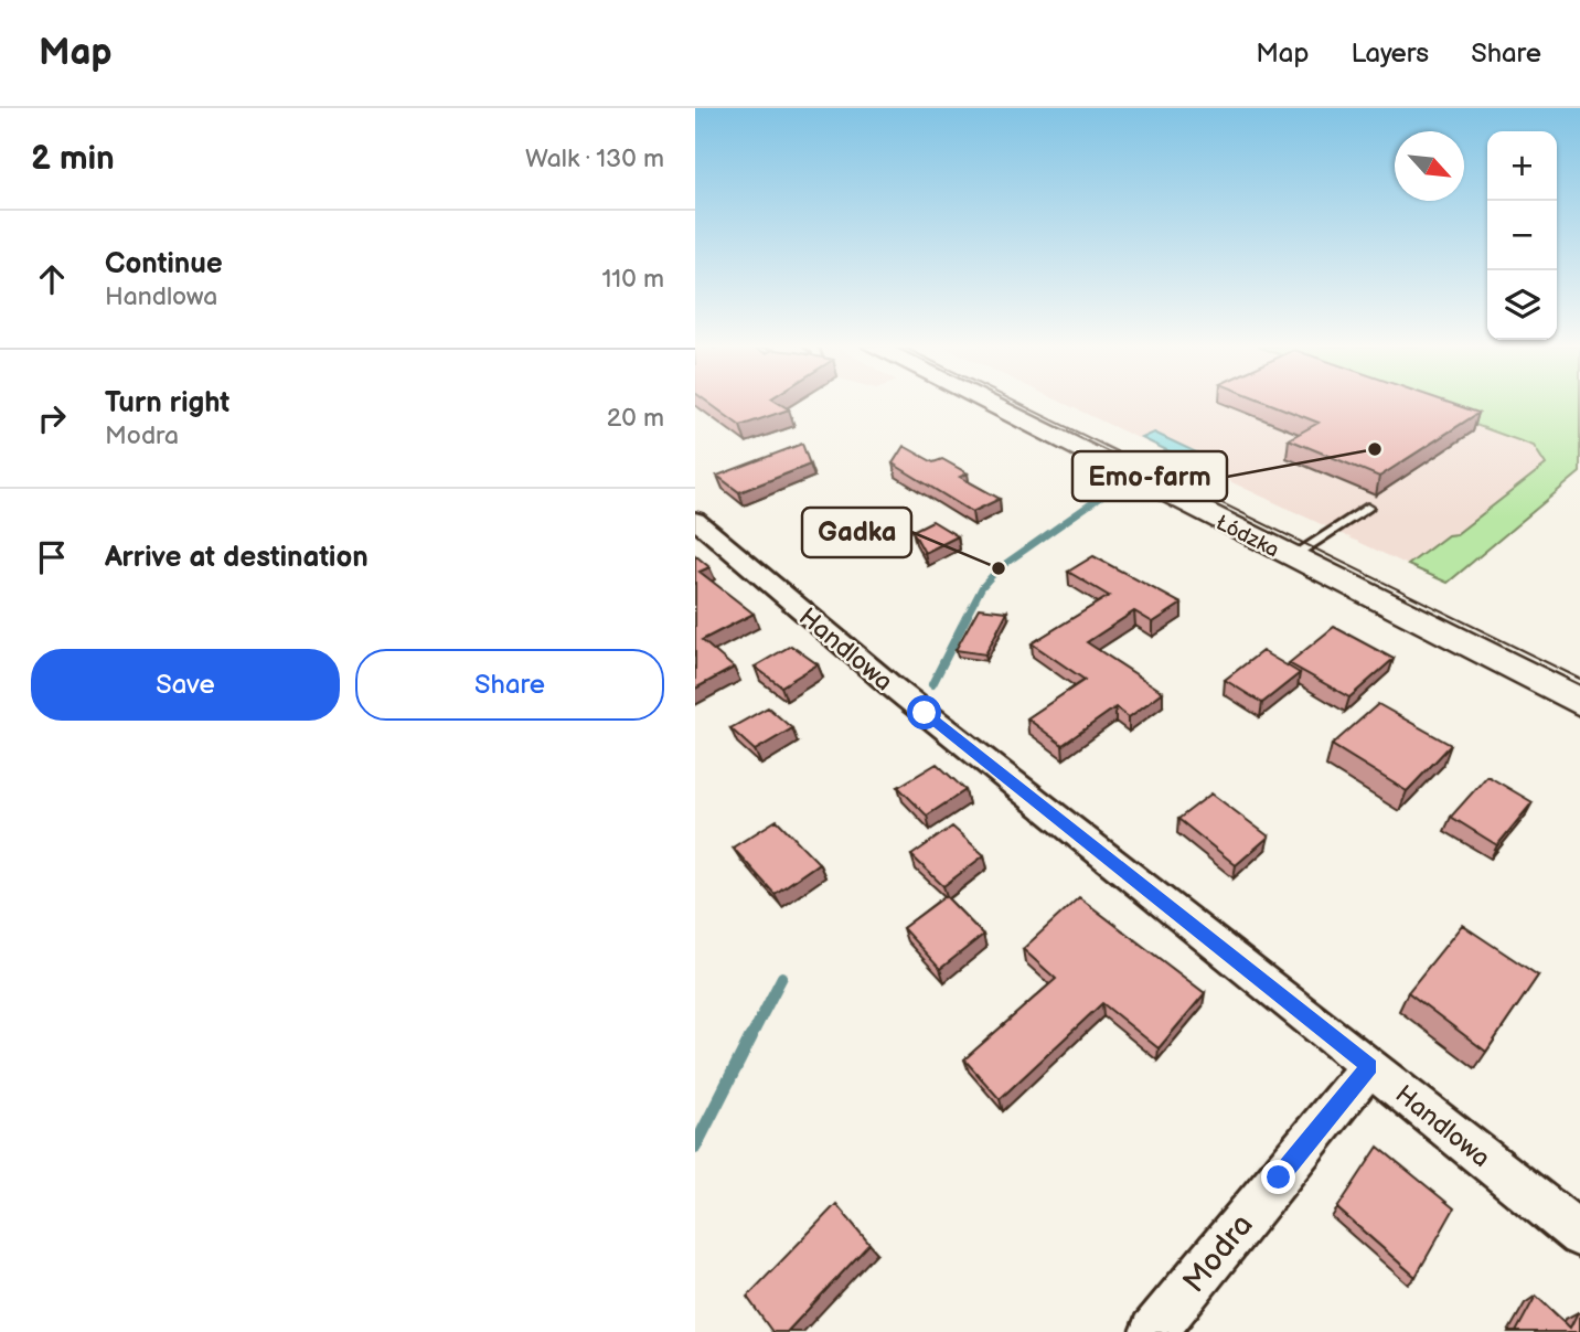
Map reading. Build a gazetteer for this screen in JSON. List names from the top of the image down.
{
  "streets": {
    "main road": ["Łódzka"],
    "street": ["Handlowa", "Modra"]
  },
  "crossings": [
    ["Handlowa", "Modra"]
  ],
  "places": ["Emo-farm", "Gadka"],
  "north": "bottom right",
  "page": {
    "header": "Map",
    "nav": ["Map", "Layers", "Share"],
    "heading": ["2 min", "Walk · 130 m"],
    "map_buttons": ["+", "−"],
    "list": [
      ["Continue", "Handlowa", "110 m"],
      ["Turn right", "Modra", "20 m"],
      "Arrive at destination"
    ],
    "buttons": ["Save", "Share"]
  }
}
